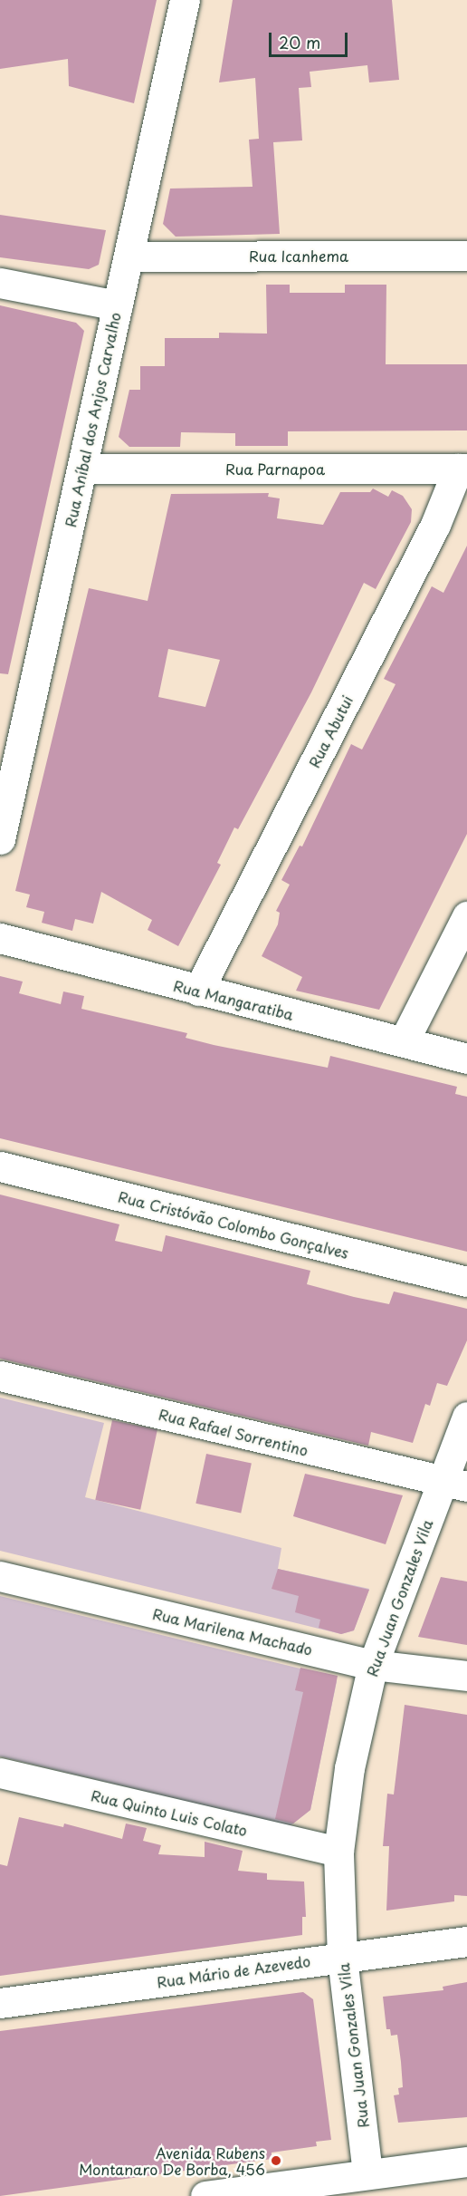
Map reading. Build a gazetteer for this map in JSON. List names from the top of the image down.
{
  "streets": {
    "street": [
      "Rua Icanhema",
      "Rua Aníbal dos Anjos Carvalho",
      "Rua Parnapoa",
      "Rua Abutui",
      "Rua Mangaratiba",
      "Rua Cristóvão Colombo Gonçalves",
      "Rua Rafael Sorrentino",
      "Rua Juan Gonzales Vila",
      "Rua Marilena Machado",
      "Rua Quinto Luis Colato",
      "Rua Mário de Azevedo"
    ]
  },
  "crossings": [
    ["Rua Icanhema", "Rua Aníbal dos Anjos Carvalho"],
    ["Rua Aníbal dos Anjos Carvalho", "Rua Parnapoa"],
    ["Rua Parnapoa", "Rua Abutui"],
    ["Rua Abutui", "Rua Mangaratiba"],
    ["Rua Rafael Sorrentino", "Rua Juan Gonzales Vila"],
    ["Rua Juan Gonzales Vila", "Rua Marilena Machado"],
    ["Rua Juan Gonzales Vila", "Rua Quinto Luis Colato"],
    ["Rua Juan Gonzales Vila", "Rua Mário de Azevedo"]
  ],
  "places": ["Avenida Rubens Montanaro De Borba, 456"],
  "scale_bar": "20 m"
}
